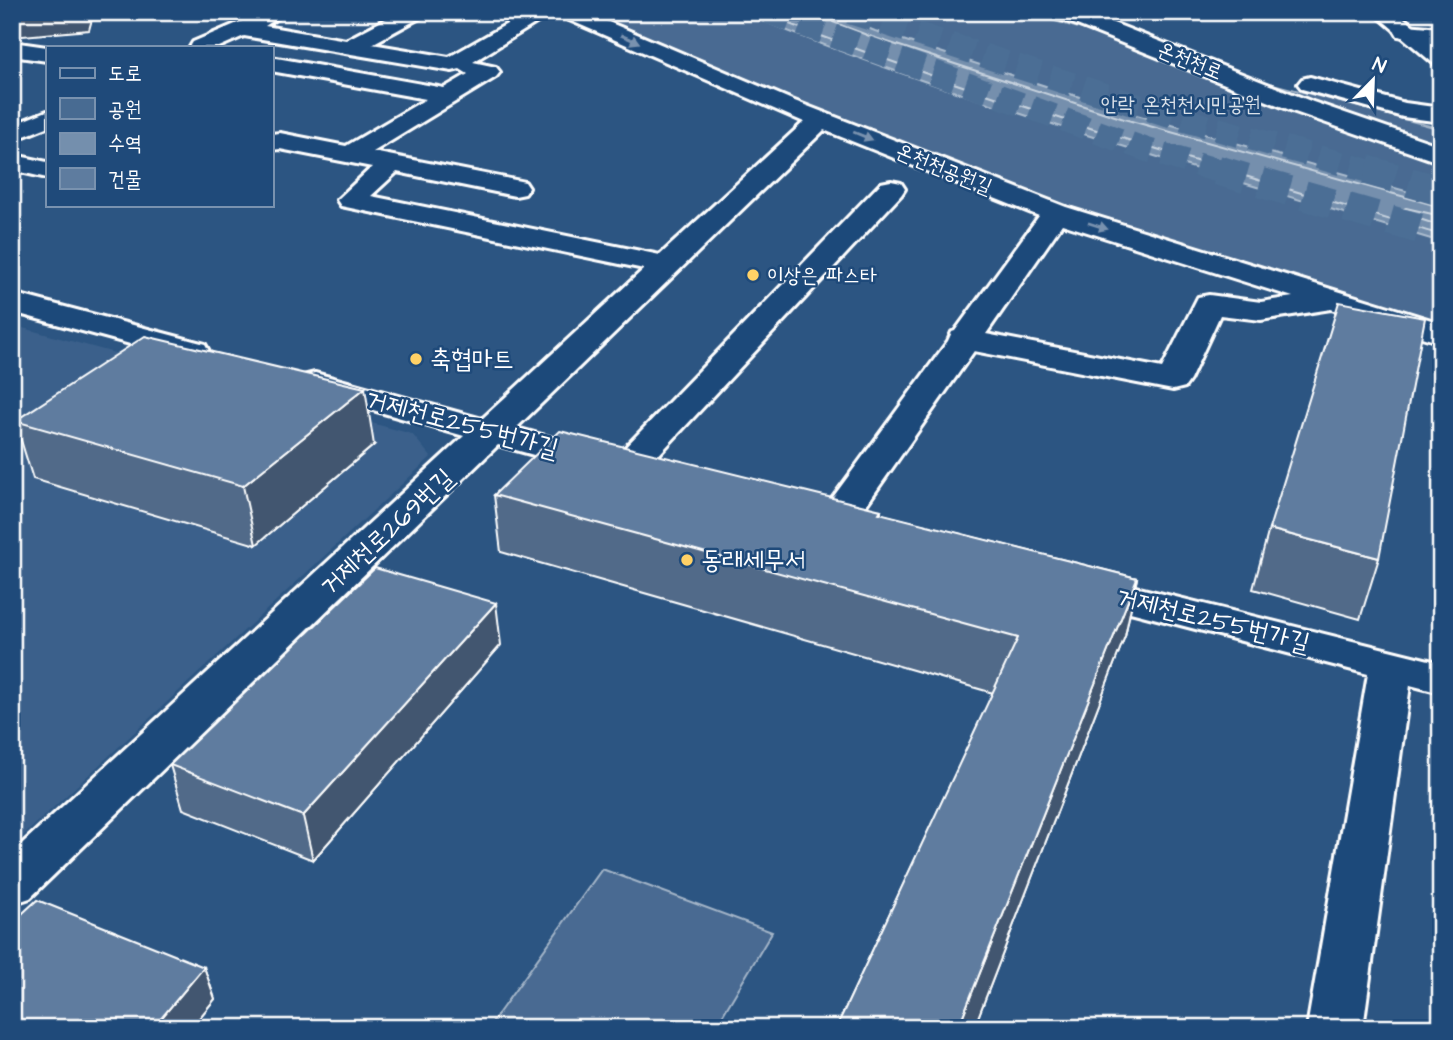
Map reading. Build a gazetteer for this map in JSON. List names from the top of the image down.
{
  "streets": {
    "street": [
      "온천천로",
      "온천천공원길",
      "거제천로255번가길",
      "거제천로269번길"
    ]
  },
  "crossings": [
    ["온천천공원길", "거제천로269번길"],
    ["거제천로255번가길", "거제천로269번길"]
  ],
  "parks": ["안락 온천천시민공원"],
  "places": ["이상은 파스타", "축협마트", "동래세무서"],
  "legend": [
    "도로",
    "공원",
    "수역",
    "건물"
  ],
  "north": "top right"
}
